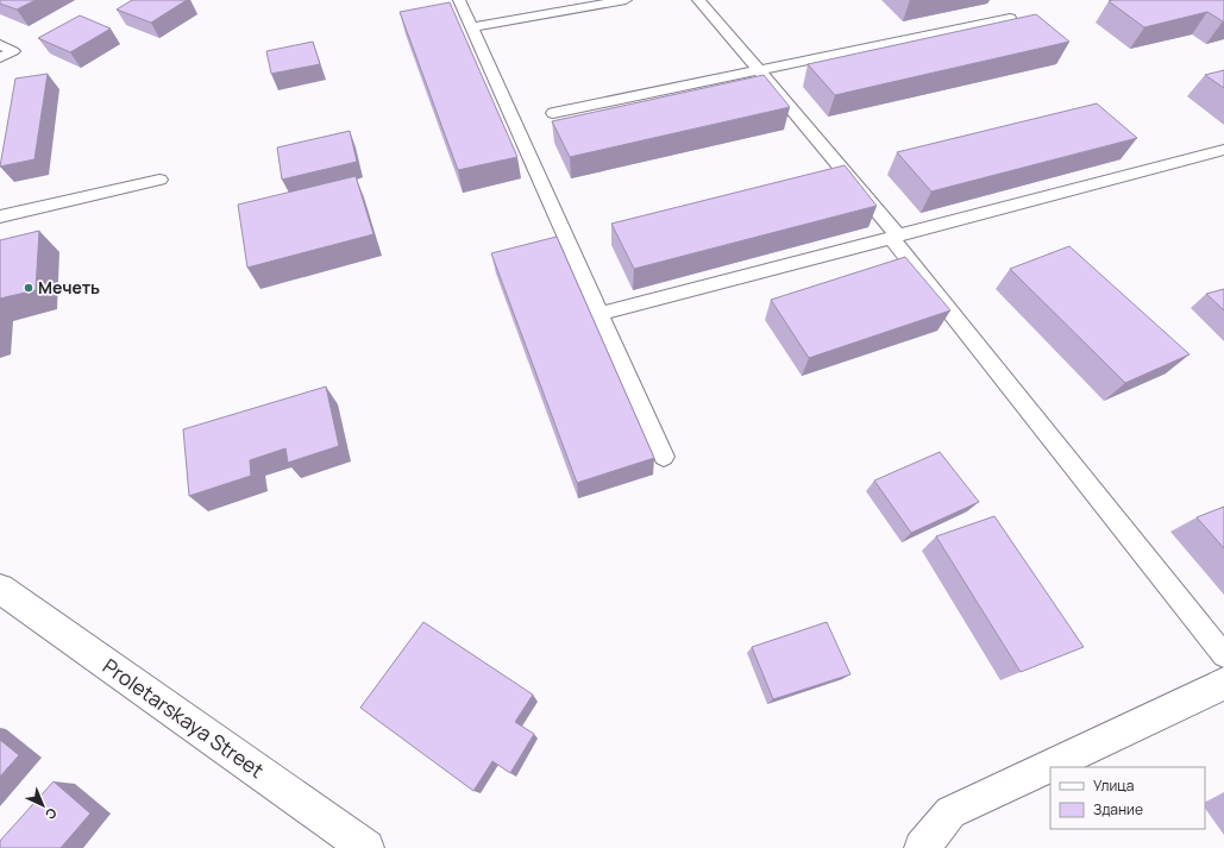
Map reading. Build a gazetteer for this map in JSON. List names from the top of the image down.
{
  "streets": {
    "street": ["Proletarskaya Street"]
  },
  "places": ["Мечеть"],
  "legend": ["Улица", "Здание"],
  "north": "bottom right"
}
